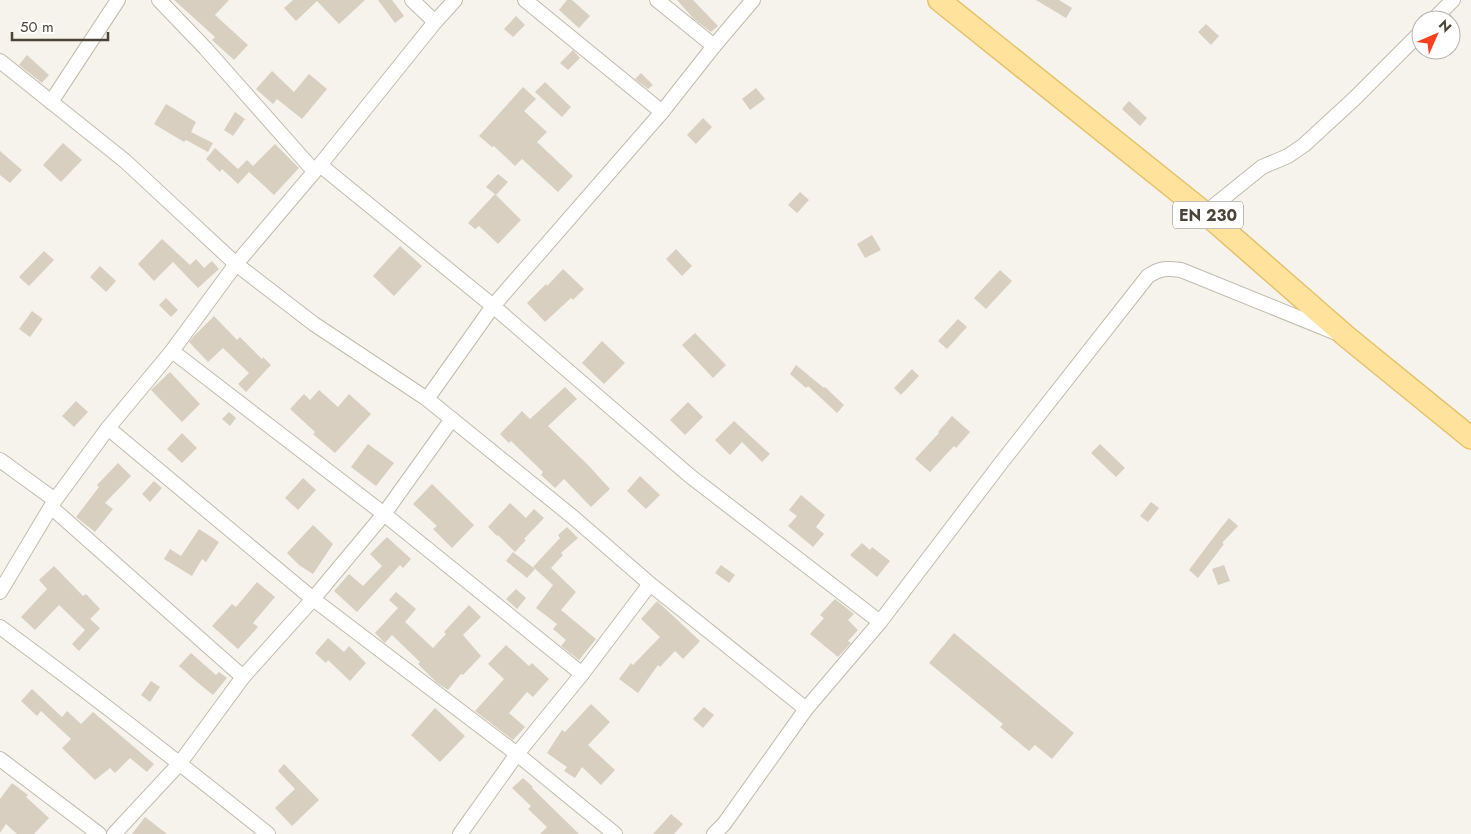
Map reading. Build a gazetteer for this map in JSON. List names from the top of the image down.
{
  "streets": {
    "main road": ["EN 230"]
  },
  "scale_bar": "50 m",
  "north": "top right"
}
